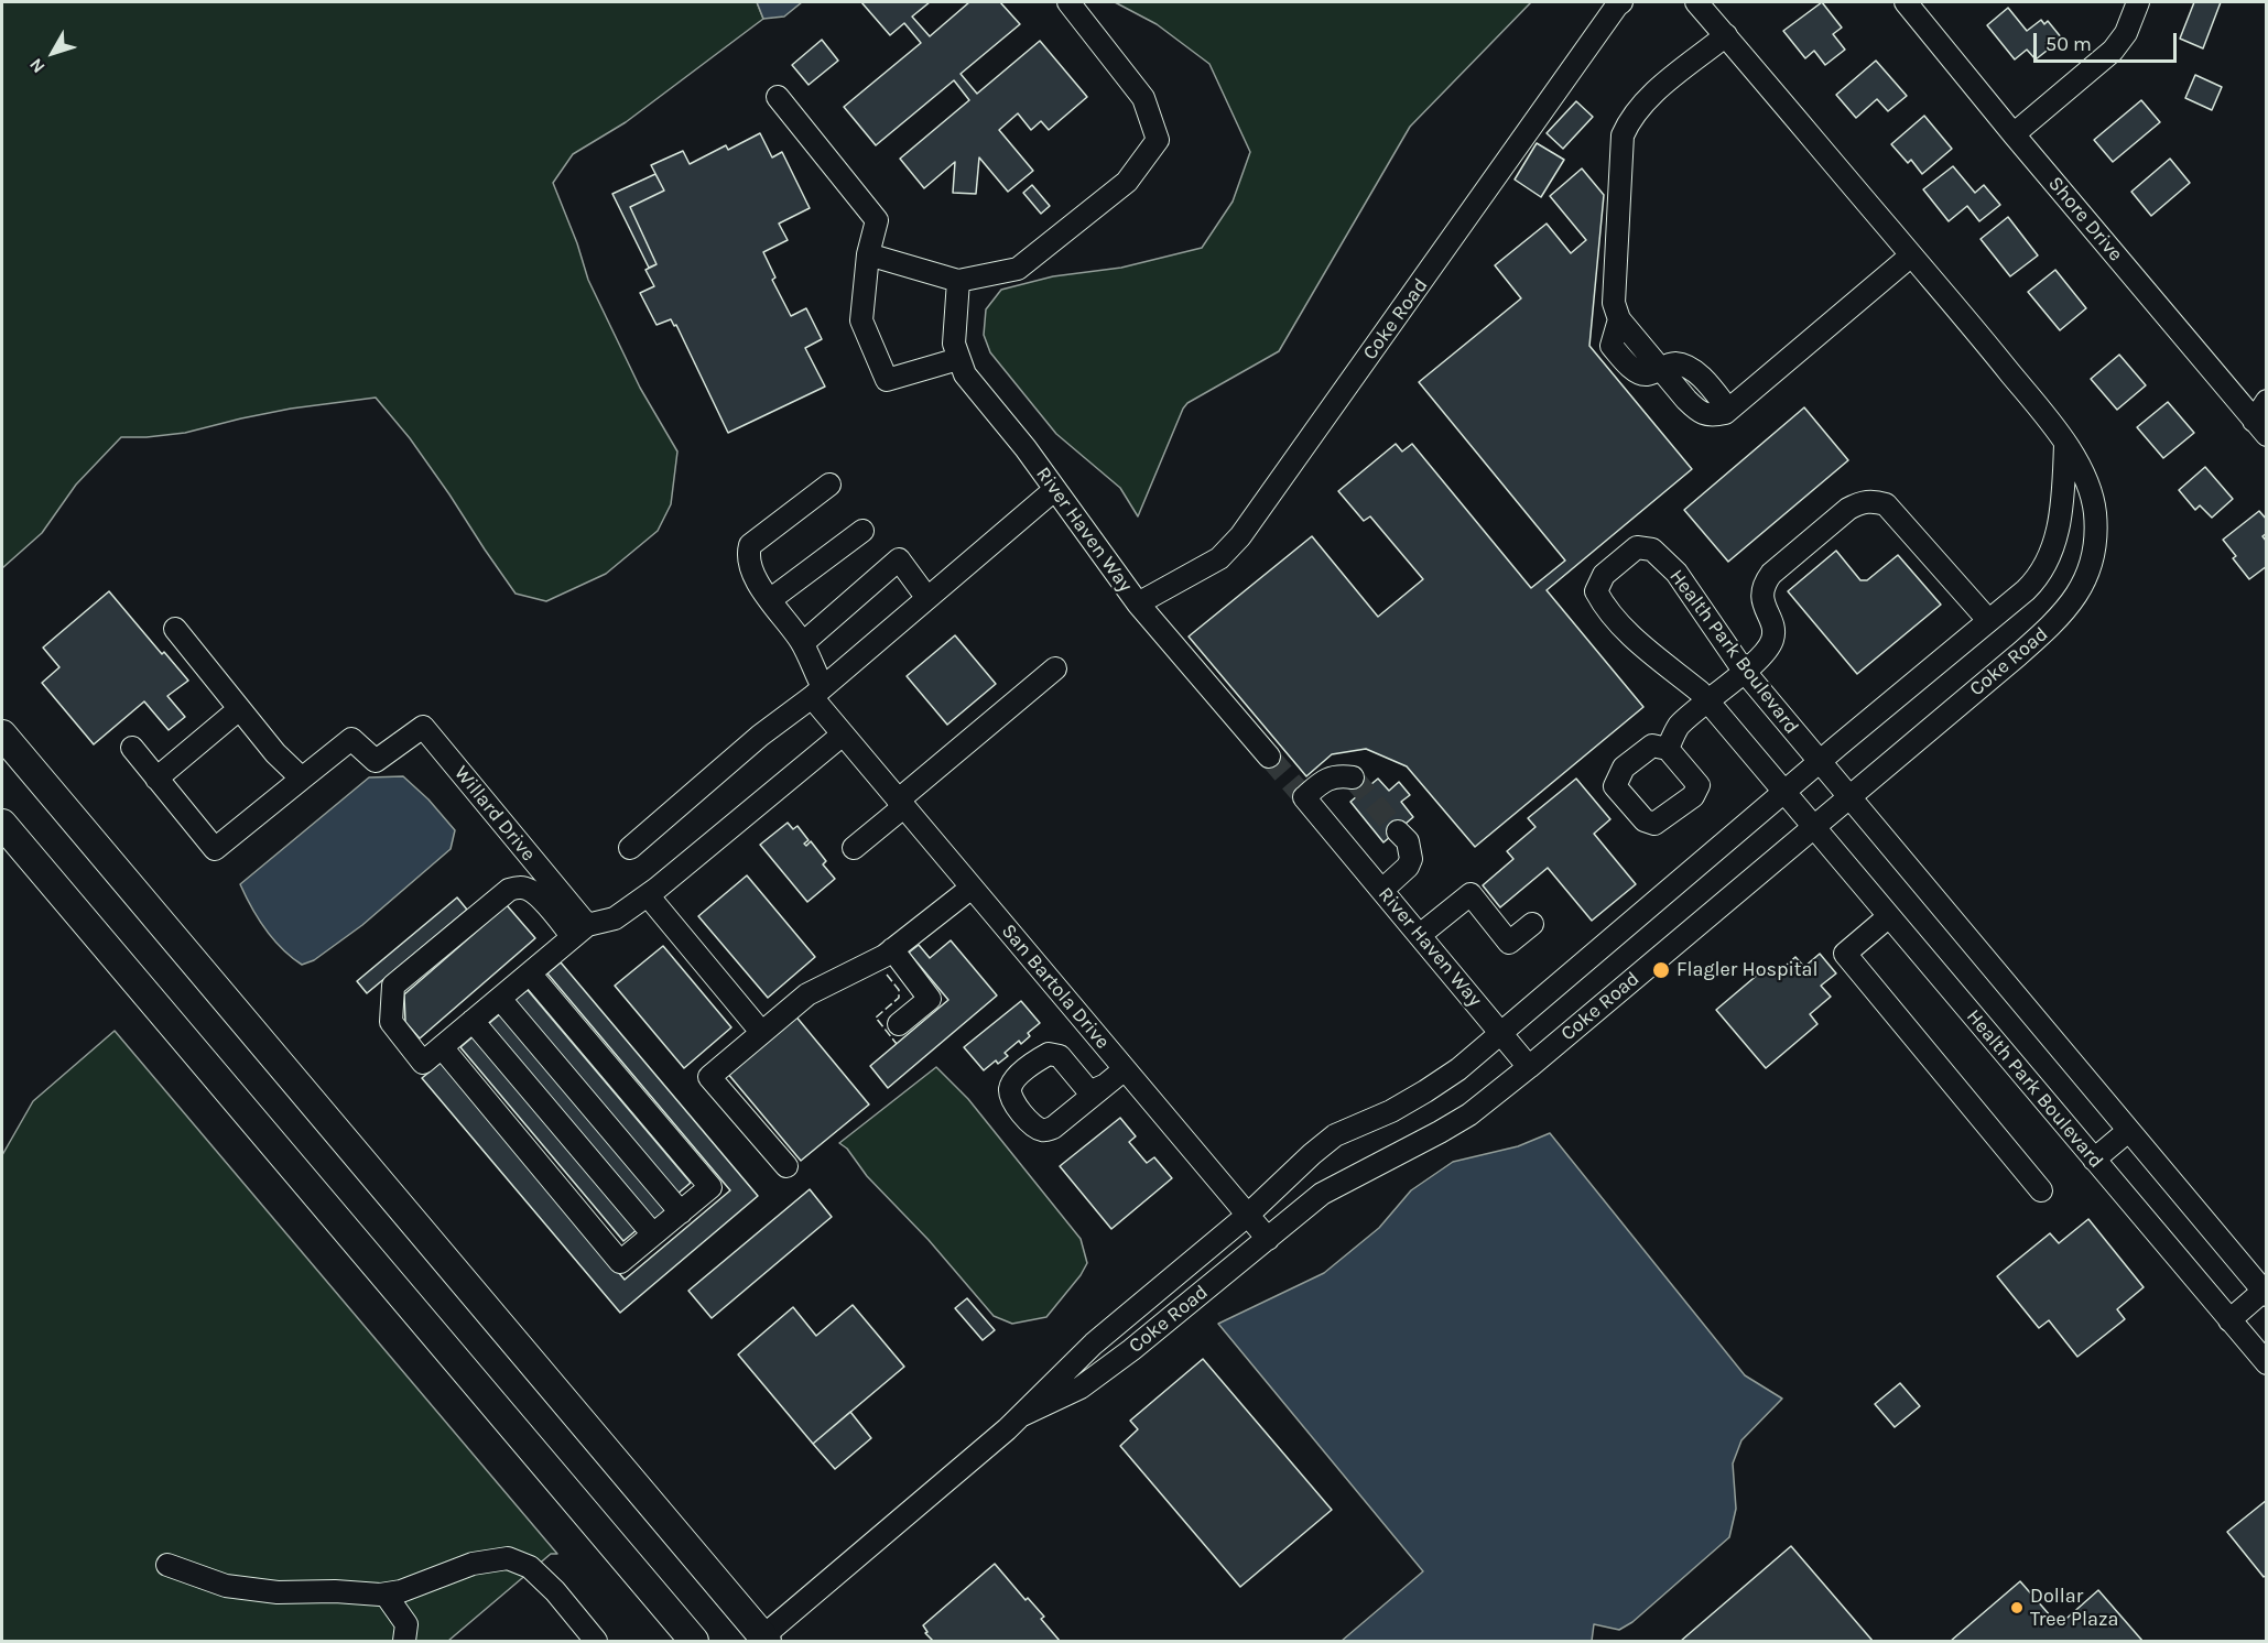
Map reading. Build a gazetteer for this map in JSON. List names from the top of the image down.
{
  "streets": {
    "street": [
      "Shore Drive",
      "Coke Road",
      "River Haven Way",
      "Health Park Boulevard",
      "Willard Drive",
      "San Bartola Drive"
    ]
  },
  "crossings": [
    ["Coke Road", "River Haven Way"],
    ["Coke Road", "Health Park Boulevard"],
    ["Coke Road", "San Bartola Drive"]
  ],
  "places": ["Flagler Hospital", "Dollar Tree Plaza"],
  "scale_bar": "50 m",
  "north": "bottom left"
}
